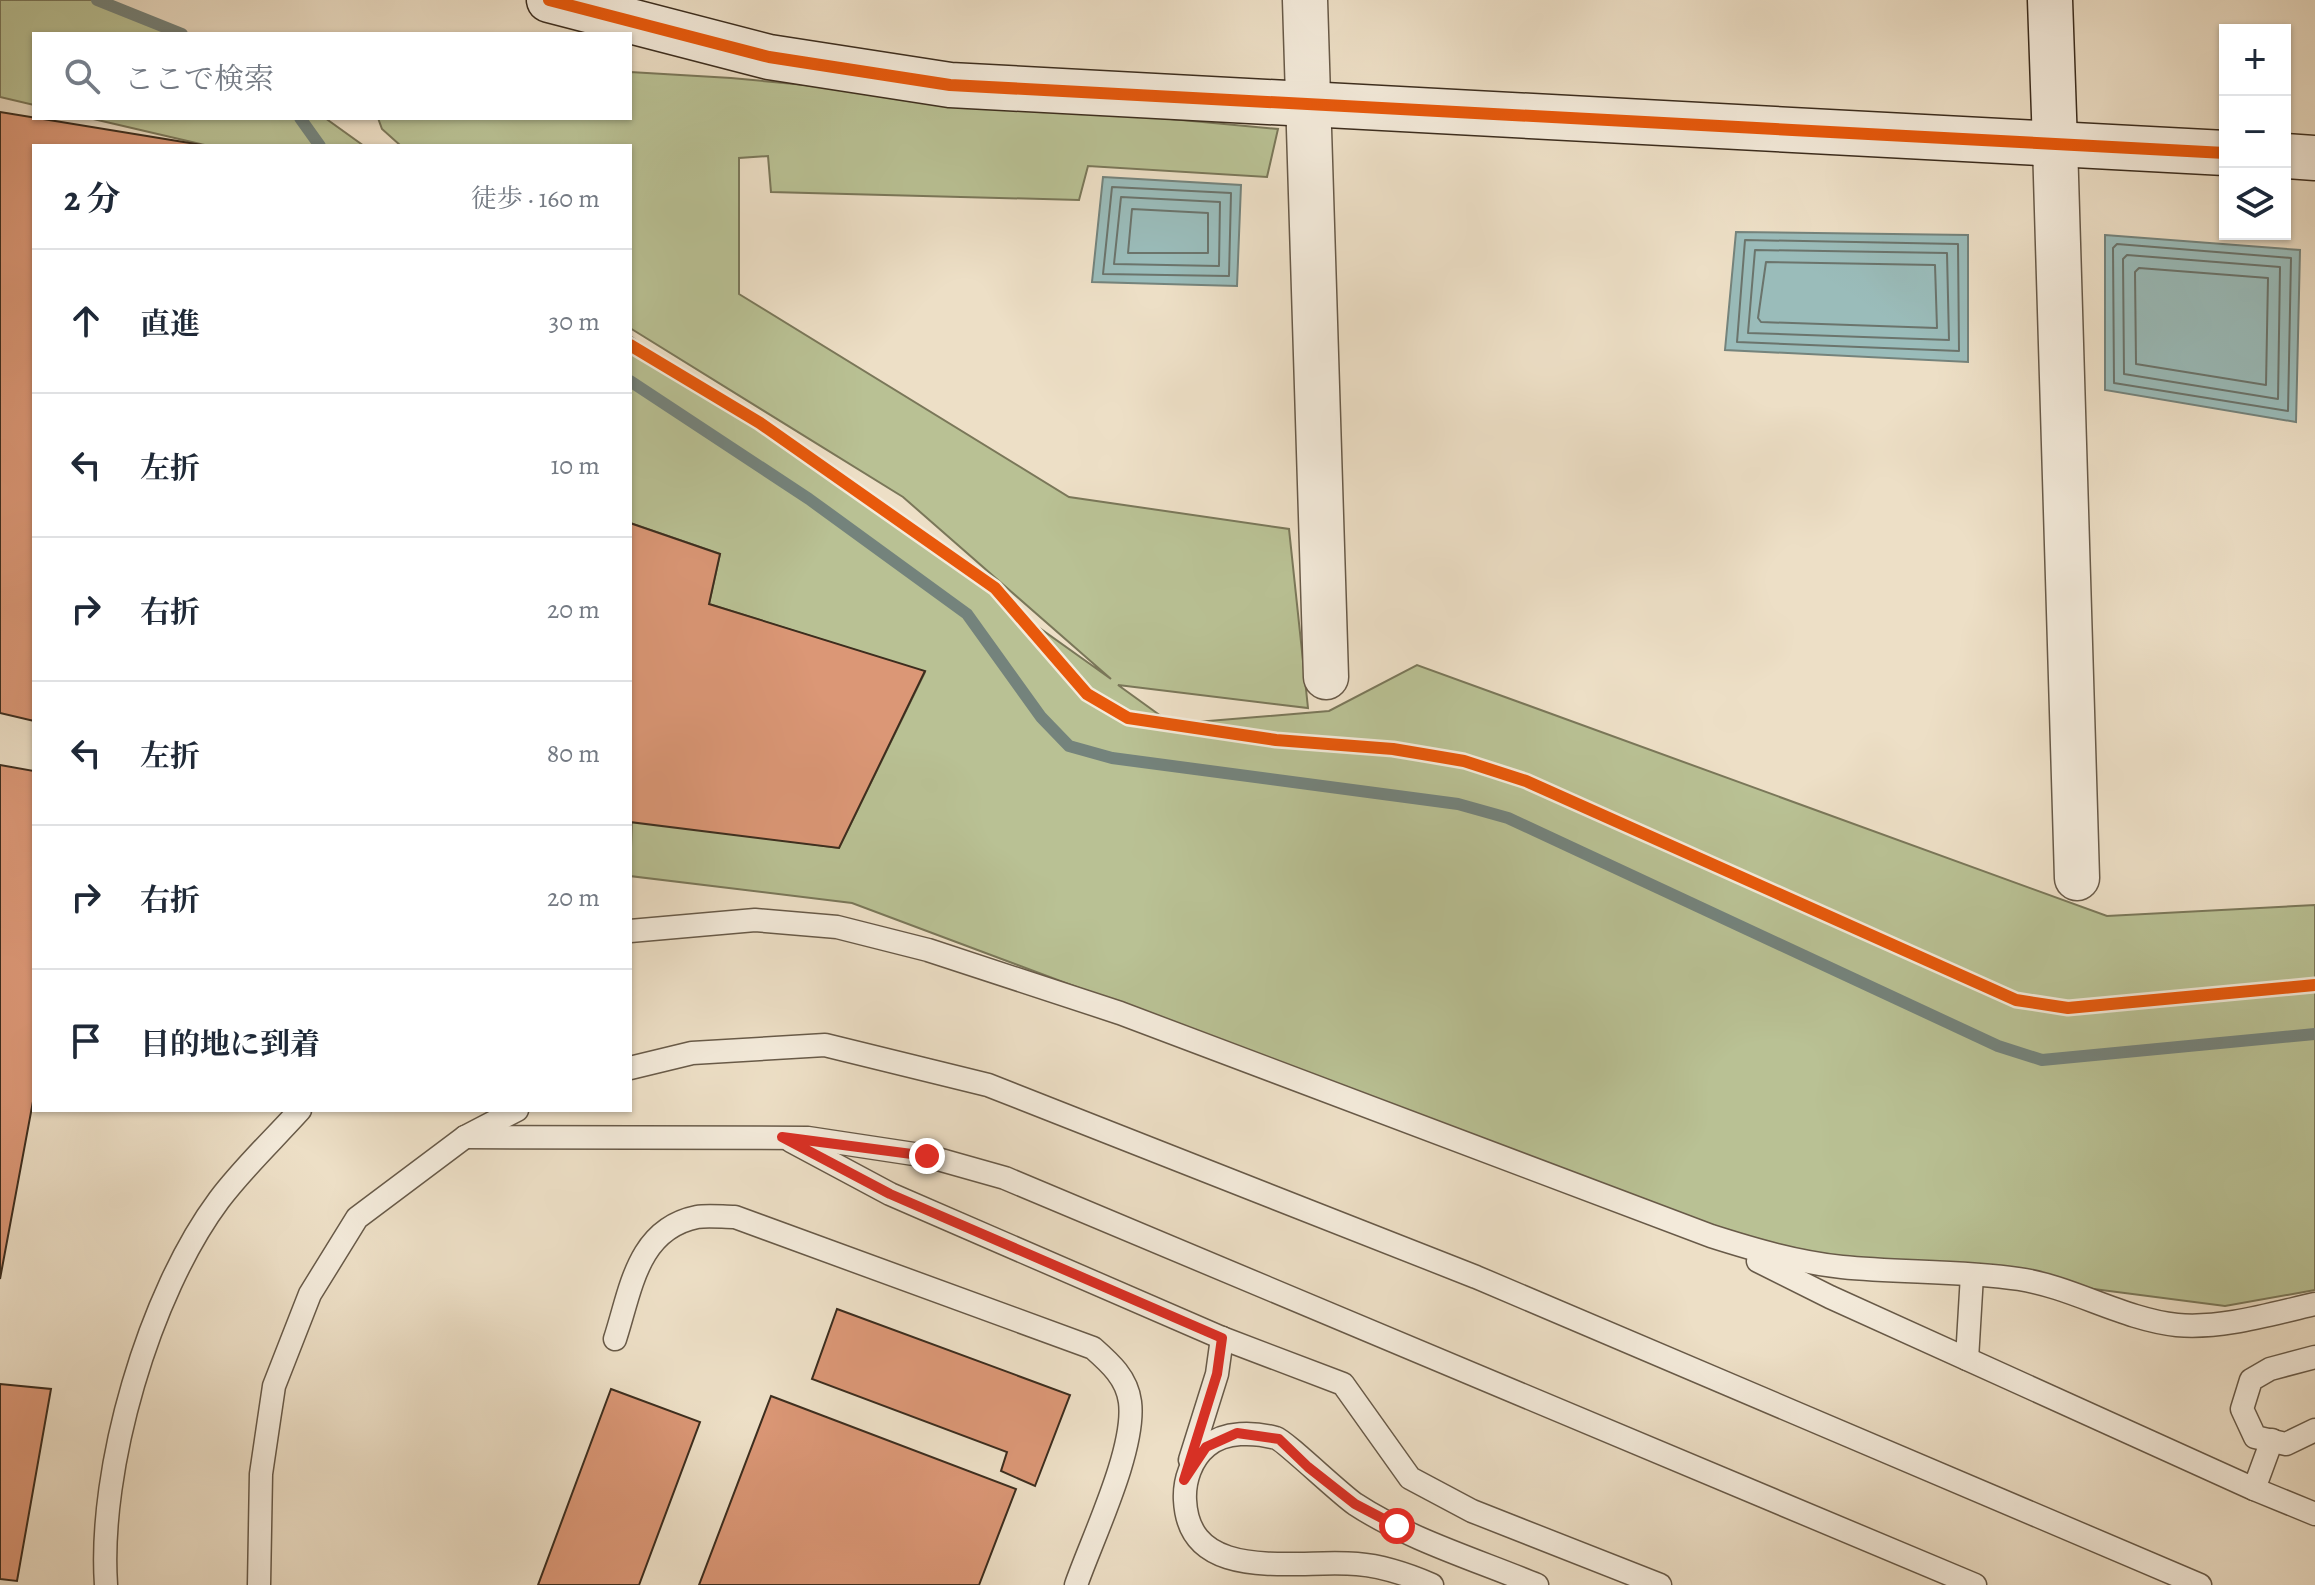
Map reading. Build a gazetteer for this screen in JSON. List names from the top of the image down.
{
  "page": {
    "map_buttons": ["+", "−"],
    "search": "ここで検索",
    "heading": ["2 分", "徒歩 · 160 m"],
    "list": [
      ["直進", "30 m"],
      ["左折", "10 m"],
      ["右折", "20 m"],
      ["左折", "80 m"],
      ["右折", "20 m"],
      "目的地に到着"
    ]
  }
}
